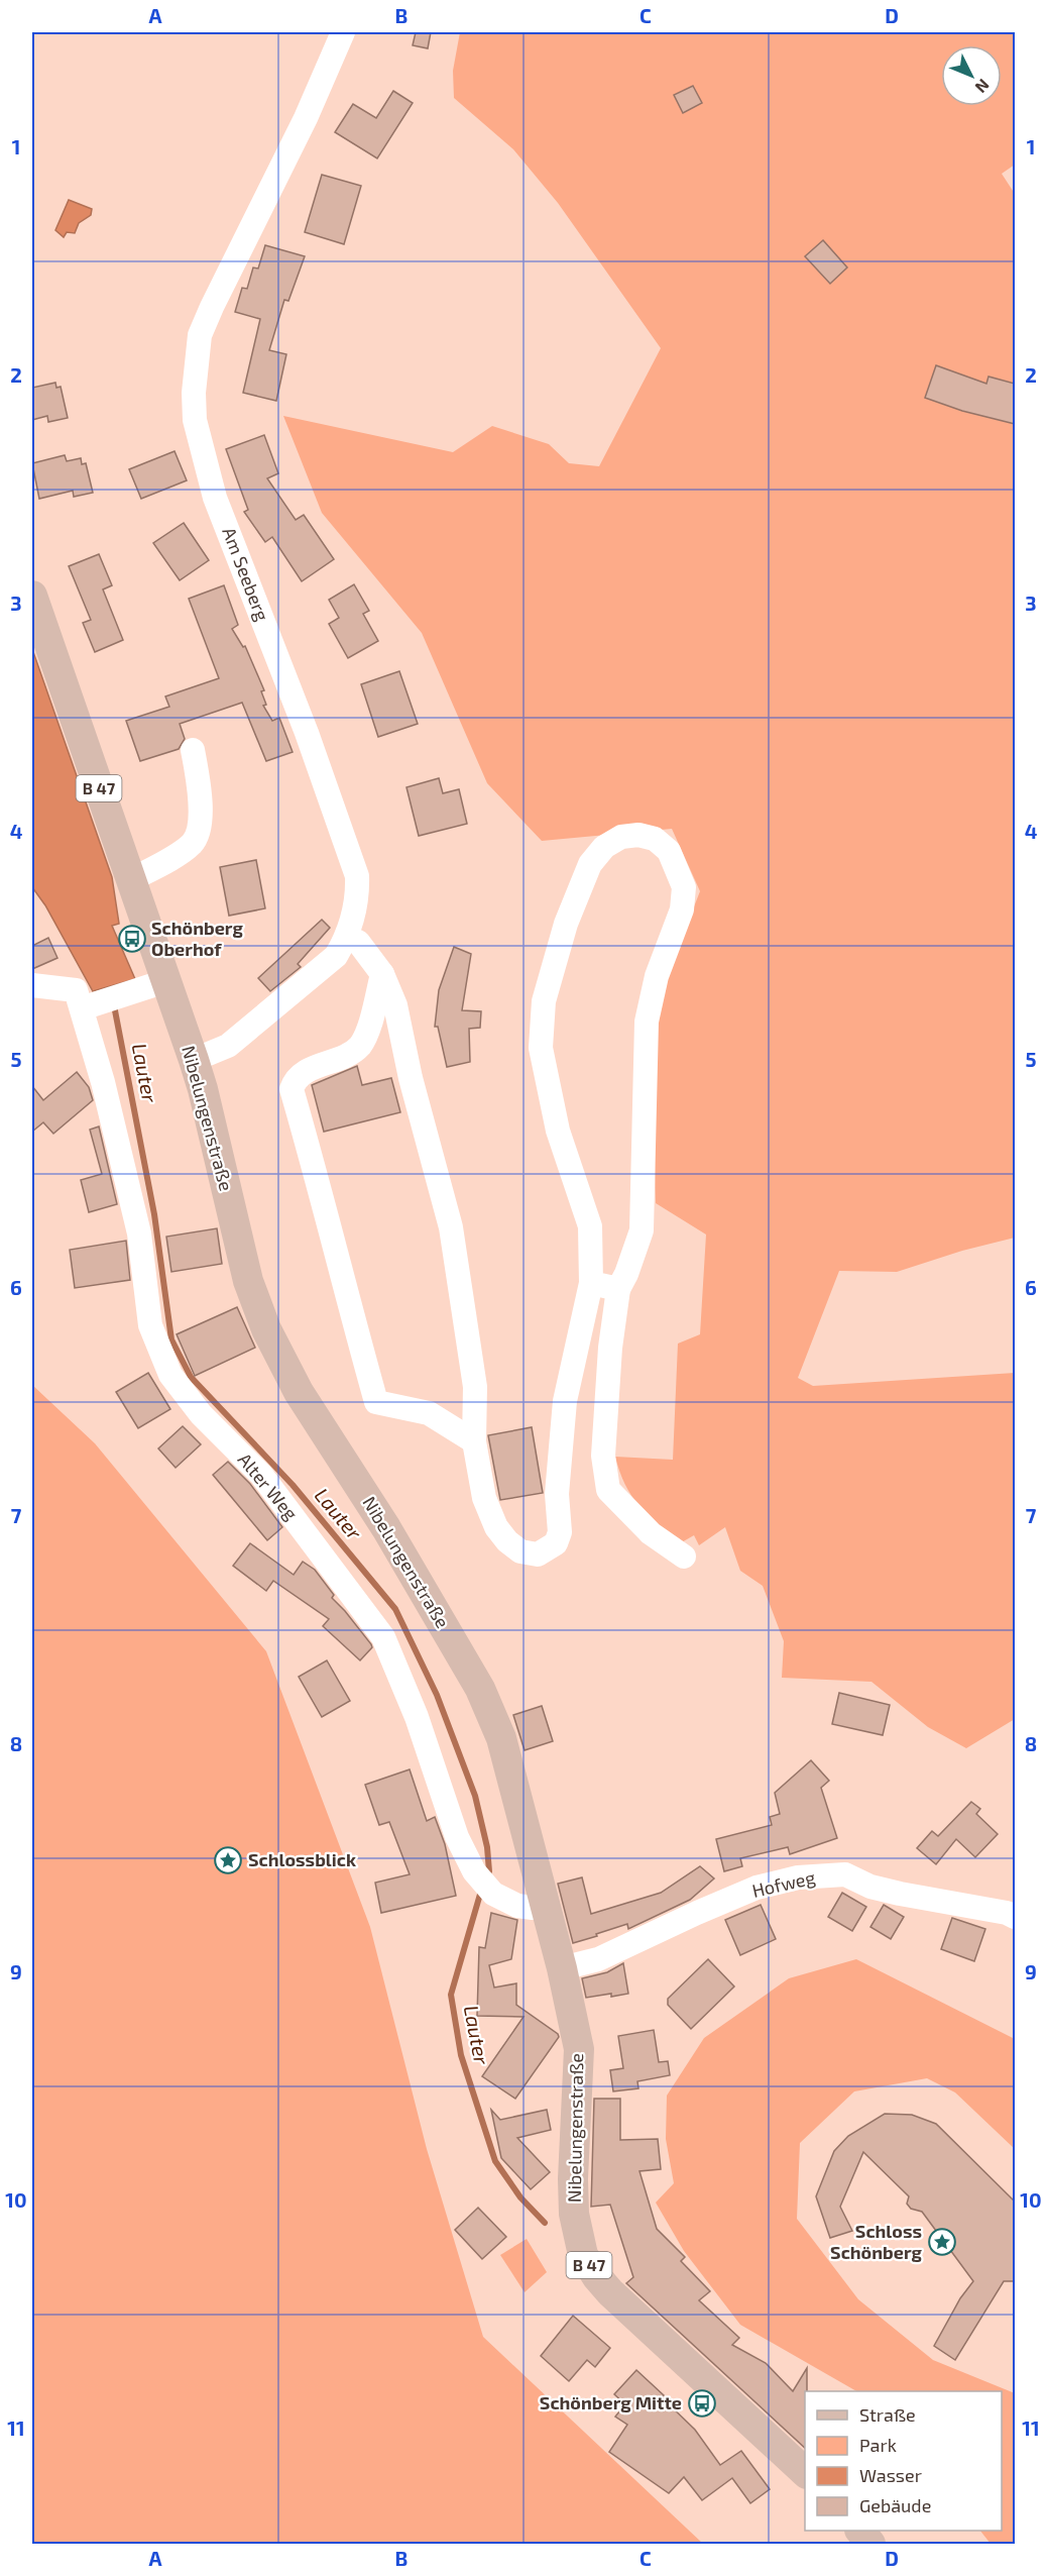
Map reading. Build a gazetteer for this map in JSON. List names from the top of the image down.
{
  "streets": {
    "main road": ["B 47", "Nibelungenstraße"],
    "street": ["Am Seeberg", "Alter Weg", "Hofweg"]
  },
  "crossings": [
    ["Am Seeberg", "Nibelungenstraße"],
    ["Nibelungenstraße", "Alter Weg"],
    ["Nibelungenstraße", "Hofweg"]
  ],
  "water": ["Lauter"],
  "places": {
    "bus stop": ["Schönberg Oberhof", "Schönberg Mitte"],
    "place": ["Schlossblick", "Schloss Schönberg"]
  },
  "legend": [
    "Straße",
    "Park",
    "Wasser",
    "Gebäude"
  ],
  "north": "bottom right",
  "grid": {
    "columns": [
      "A",
      "B",
      "C",
      "D"
    ],
    "rows": [
      "1",
      "2",
      "3",
      "4",
      "5",
      "6",
      "7",
      "8",
      "9",
      "10",
      "11"
    ]
  }
}
